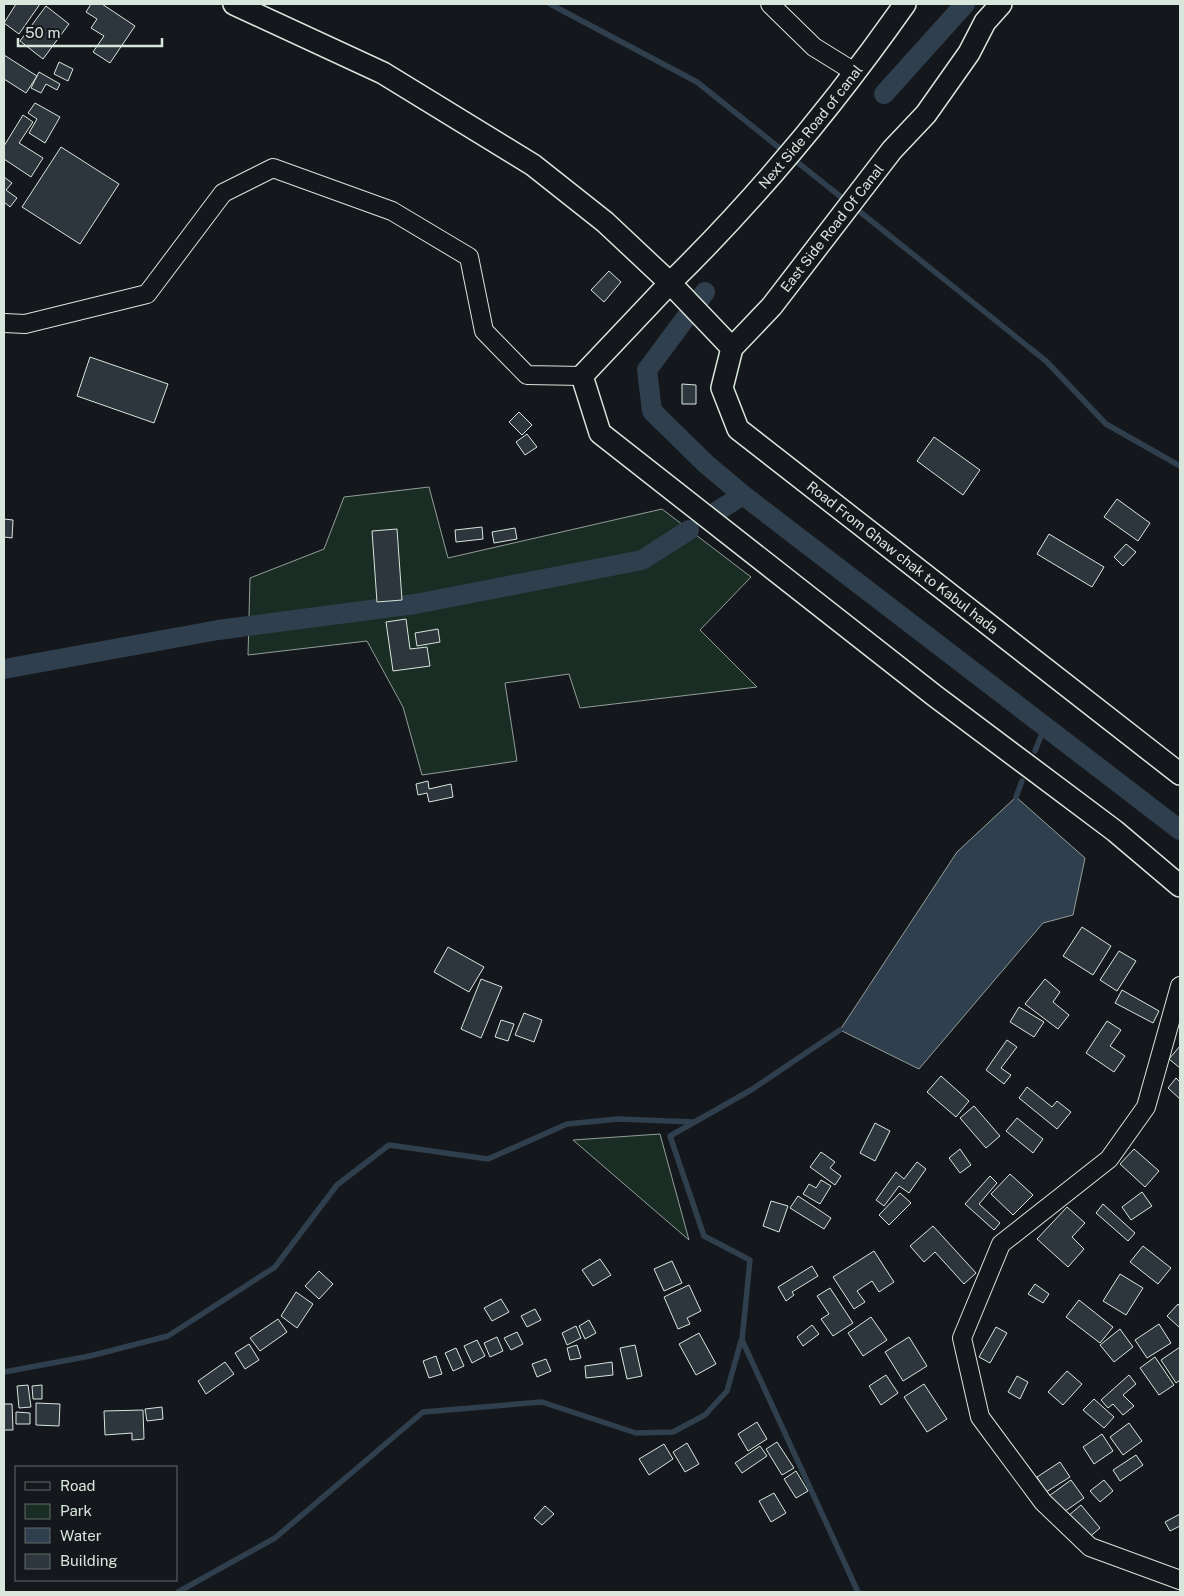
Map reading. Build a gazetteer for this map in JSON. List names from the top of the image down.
{
  "streets": {
    "street": ["Next Side Road of canal", "East Side Road Of Canal", "Road From Ghaw chak to Kabul hada"]
  },
  "crossings": [
    ["East Side Road Of Canal", "Road From Ghaw chak to Kabul hada"]
  ],
  "legend": [
    "Road",
    "Park",
    "Water",
    "Building"
  ],
  "scale_bar": "50 m"
}
